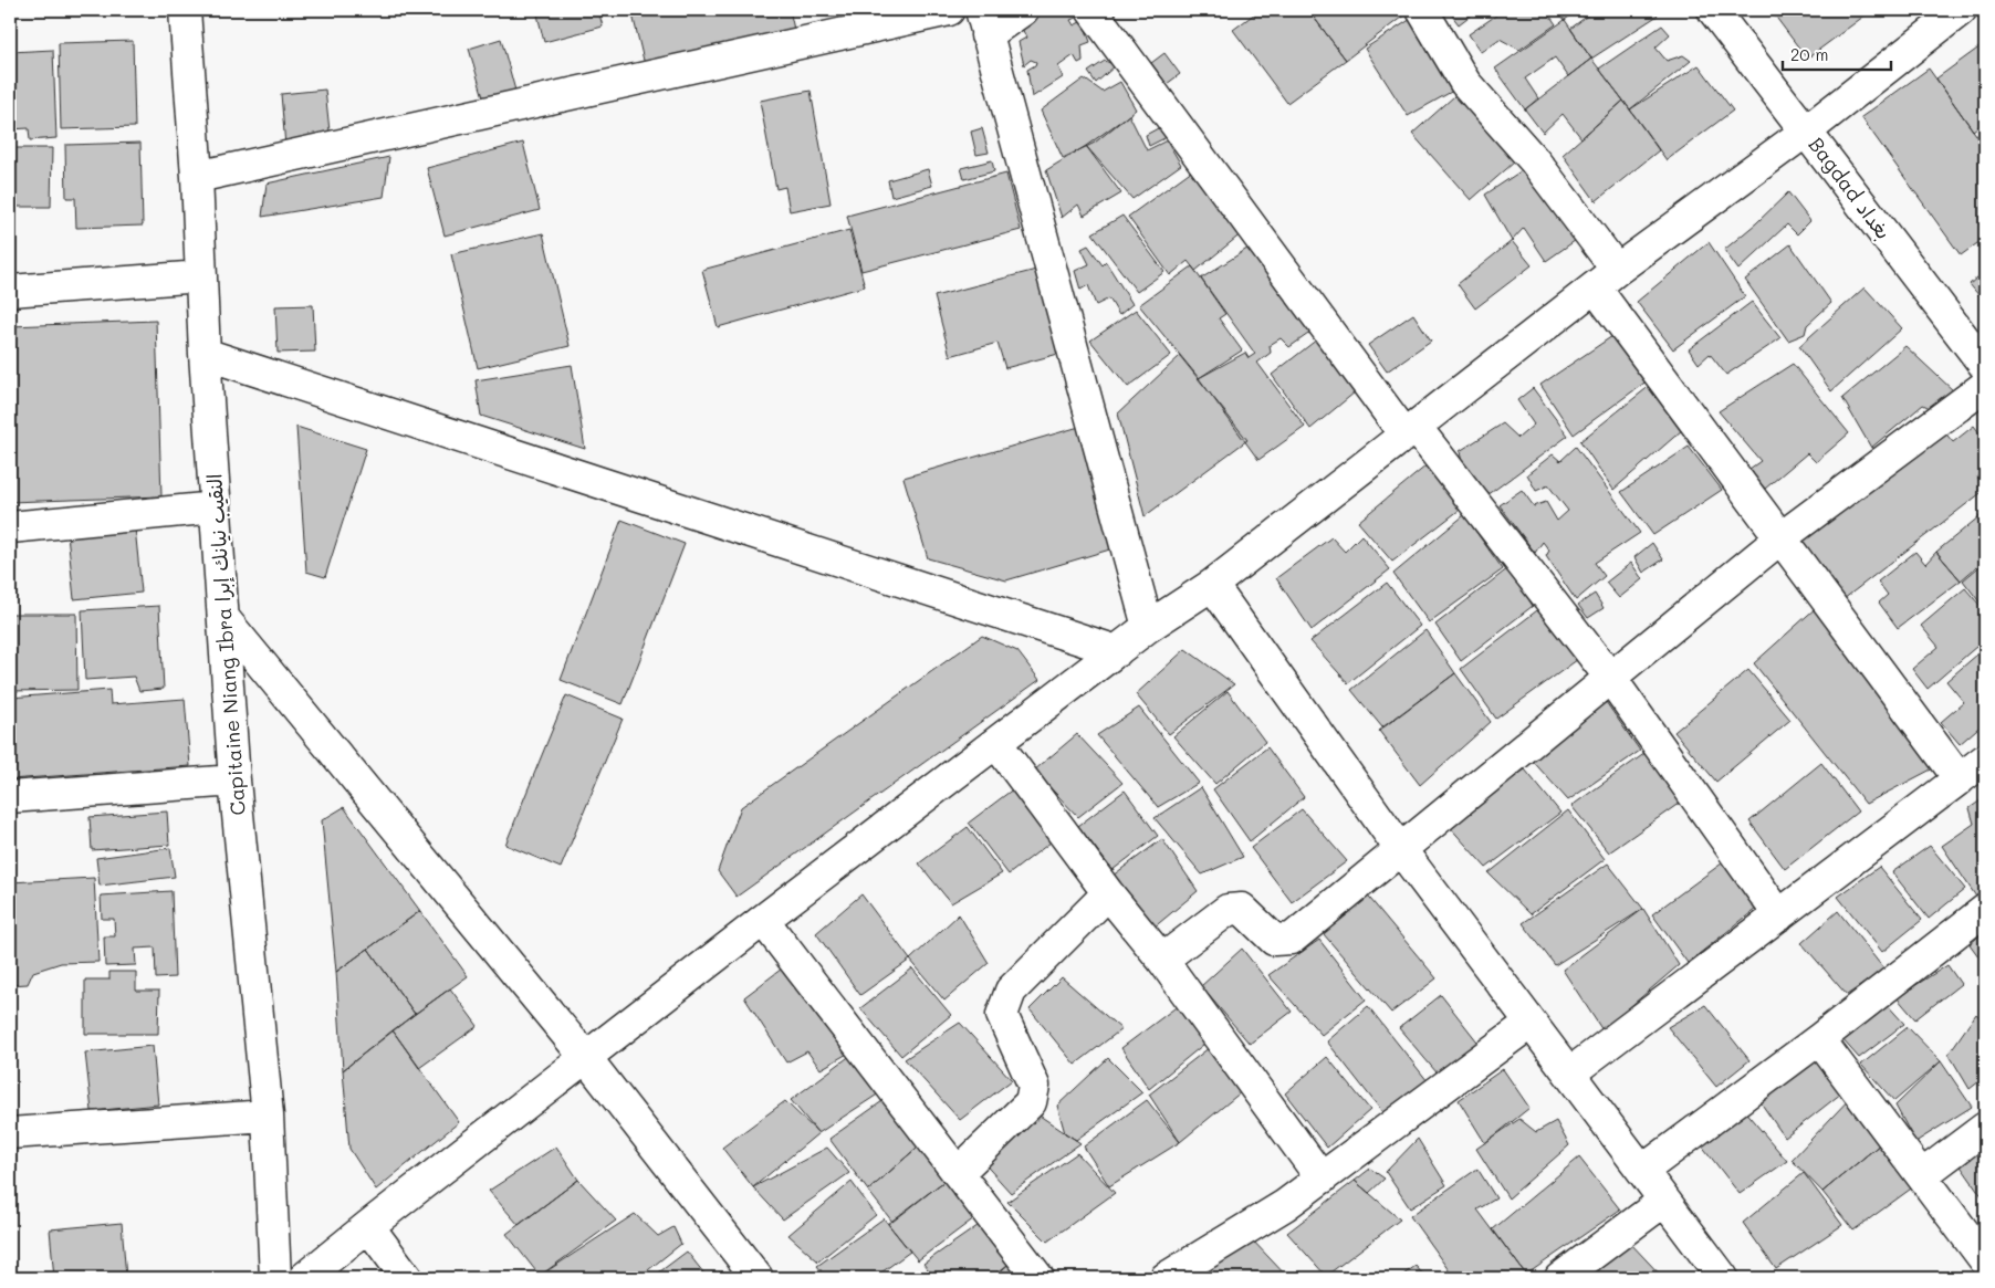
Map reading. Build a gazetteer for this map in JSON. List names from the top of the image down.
{
  "streets": {
    "street": ["Bagdad بغداد", "Capitaine Niang Ibra النقيب نيانك إبرا"]
  },
  "scale_bar": "20 m"
}
